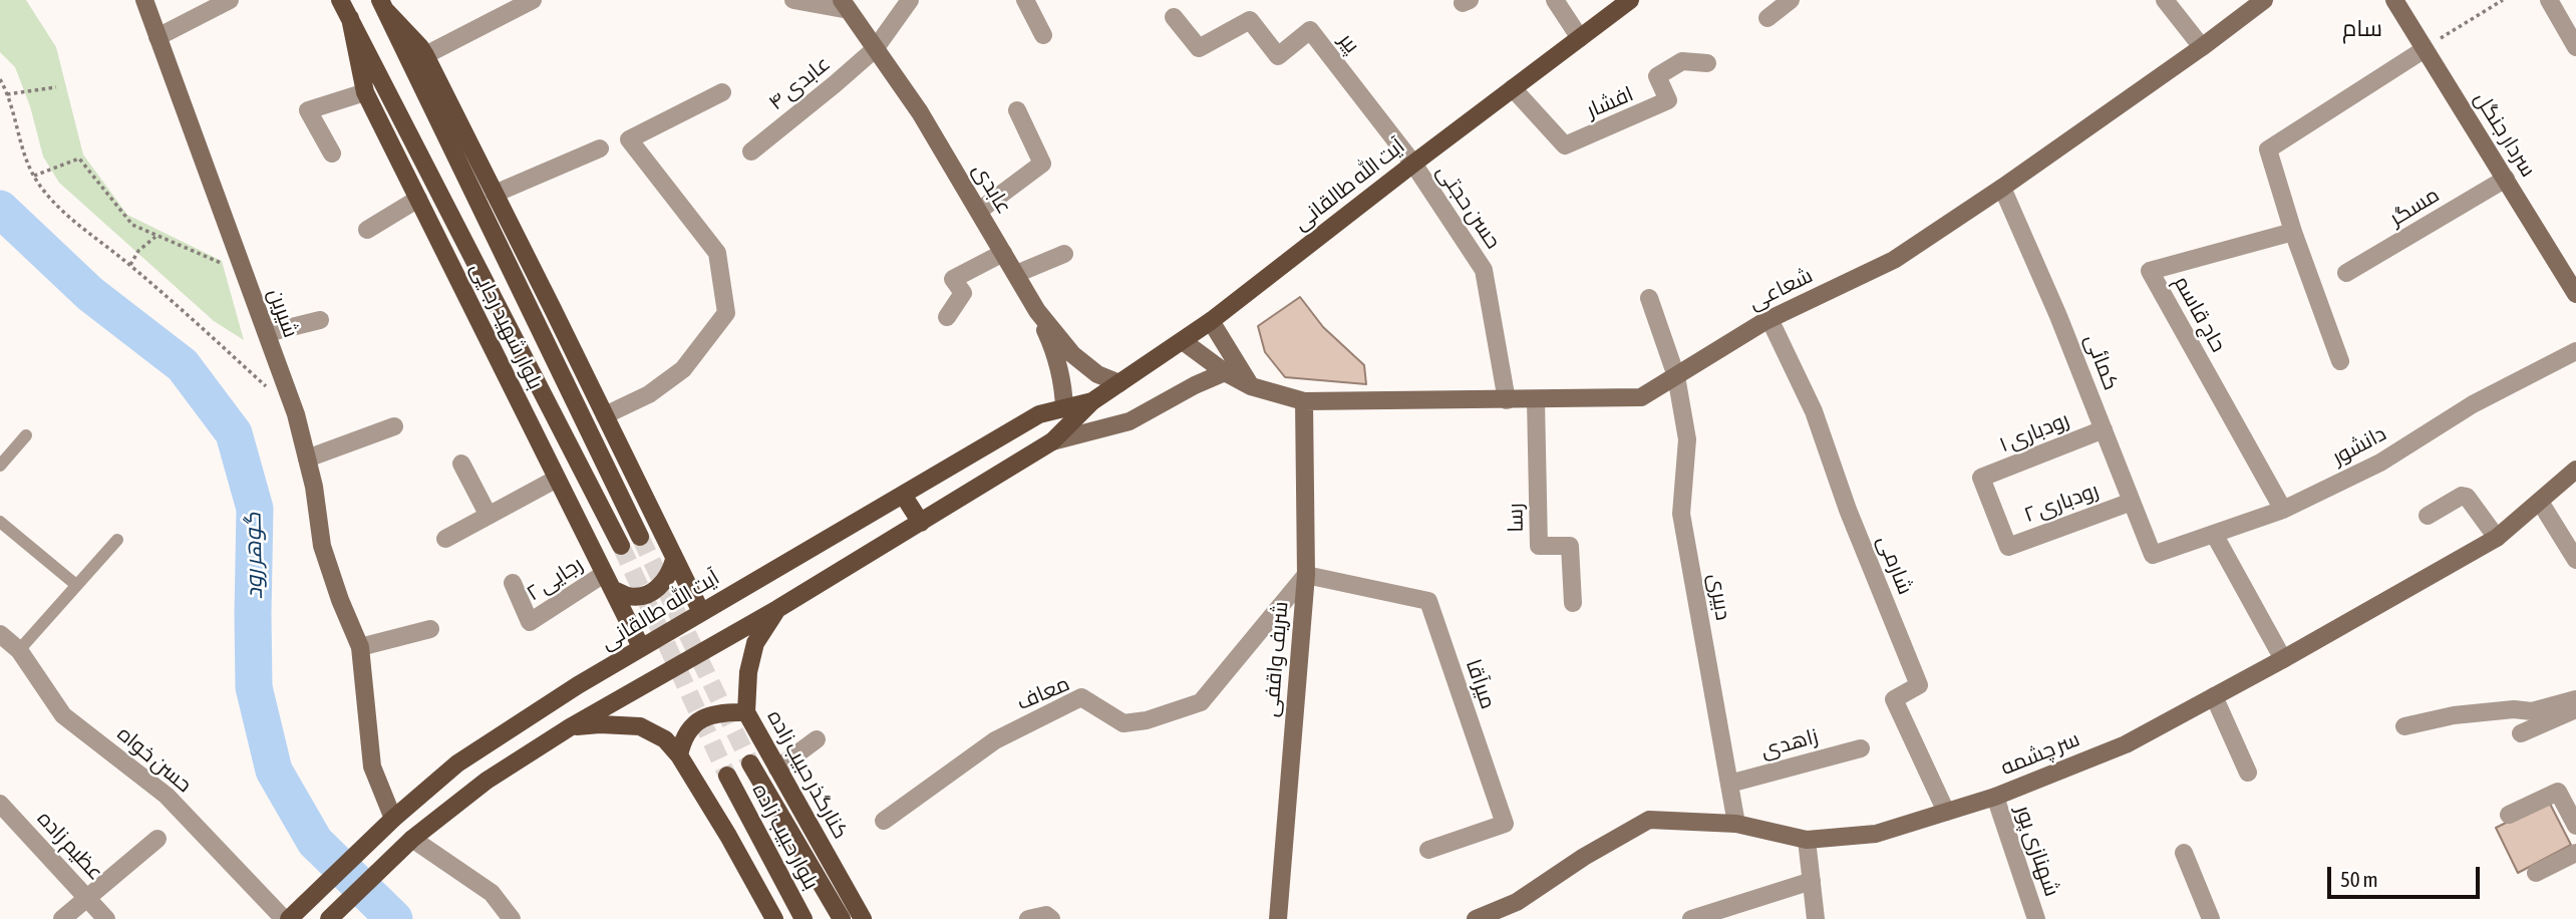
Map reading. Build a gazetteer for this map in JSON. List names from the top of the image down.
{
  "streets": {
    "main road": [
      "آیت الله طالقانی",
      "بلوار شهید رجایی",
      "کنارگذر حبیب زاده",
      "بلوار حبیب زاده"
    ],
    "street": [
      "پیر",
      "عابدی ۴",
      "افشار",
      "سردار جنگل",
      "عابدی",
      "حسن حجتی",
      "مسگر",
      "شعاعی",
      "شیرین",
      "حاج قاسم",
      "کمائی",
      "رودباری ۱",
      "دانشور",
      "رودباری ۲",
      "رسا",
      "شارمی",
      "رجایی ۲",
      "دبیری",
      "شریف واقفی",
      "میرآقا",
      "معاف",
      "زاهدی",
      "سر چشمه",
      "حسن خواه",
      "عظیم زاده",
      "شهنازی پور"
    ]
  },
  "crossings": [
    ["پیر", "آیت الله طالقانی"],
    ["پیر", "حسن حجتی"],
    ["عابدی ۴", "عابدی"],
    ["افشار", "آیت الله طالقانی"],
    ["سردار جنگل", "مسگر"],
    ["آیت الله طالقانی", "عابدی"],
    ["آیت الله طالقانی", "حسن حجتی"],
    ["آیت الله طالقانی", "شعاعی"],
    ["آیت الله طالقانی", "شیرین"],
    ["آیت الله طالقانی", "بلوار شهید رجایی"],
    ["آیت الله طالقانی", "حسن خواه"],
    ["آیت الله طالقانی", "کنارگذر حبیب زاده"],
    ["حسن حجتی", "شعاعی"],
    ["شعاعی", "کمائی"],
    ["شعاعی", "رسا"],
    ["شعاعی", "شارمی"],
    ["شعاعی", "دبیری"],
    ["شعاعی", "شریف واقفی"],
    ["حاج قاسم", "دانشور"],
    ["بلوار شهید رجایی", "رجایی ۲"],
    ["کمائی", "رودباری ۱"],
    ["کمائی", "دانشور"],
    ["کمائی", "رودباری ۲"],
    ["رودباری ۱", "رودباری ۲"],
    ["شارمی", "سر چشمه"],
    ["دبیری", "زاهدی"],
    ["دبیری", "سر چشمه"],
    ["شریف واقفی", "میرآقا"],
    ["شریف واقفی", "معاف"],
    ["میرآقا", "معاف"],
    ["سر چشمه", "شهنازی پور"]
  ],
  "districts": ["سام"],
  "water": ["گوهر رود"],
  "scale_bar": "50 m"
}
